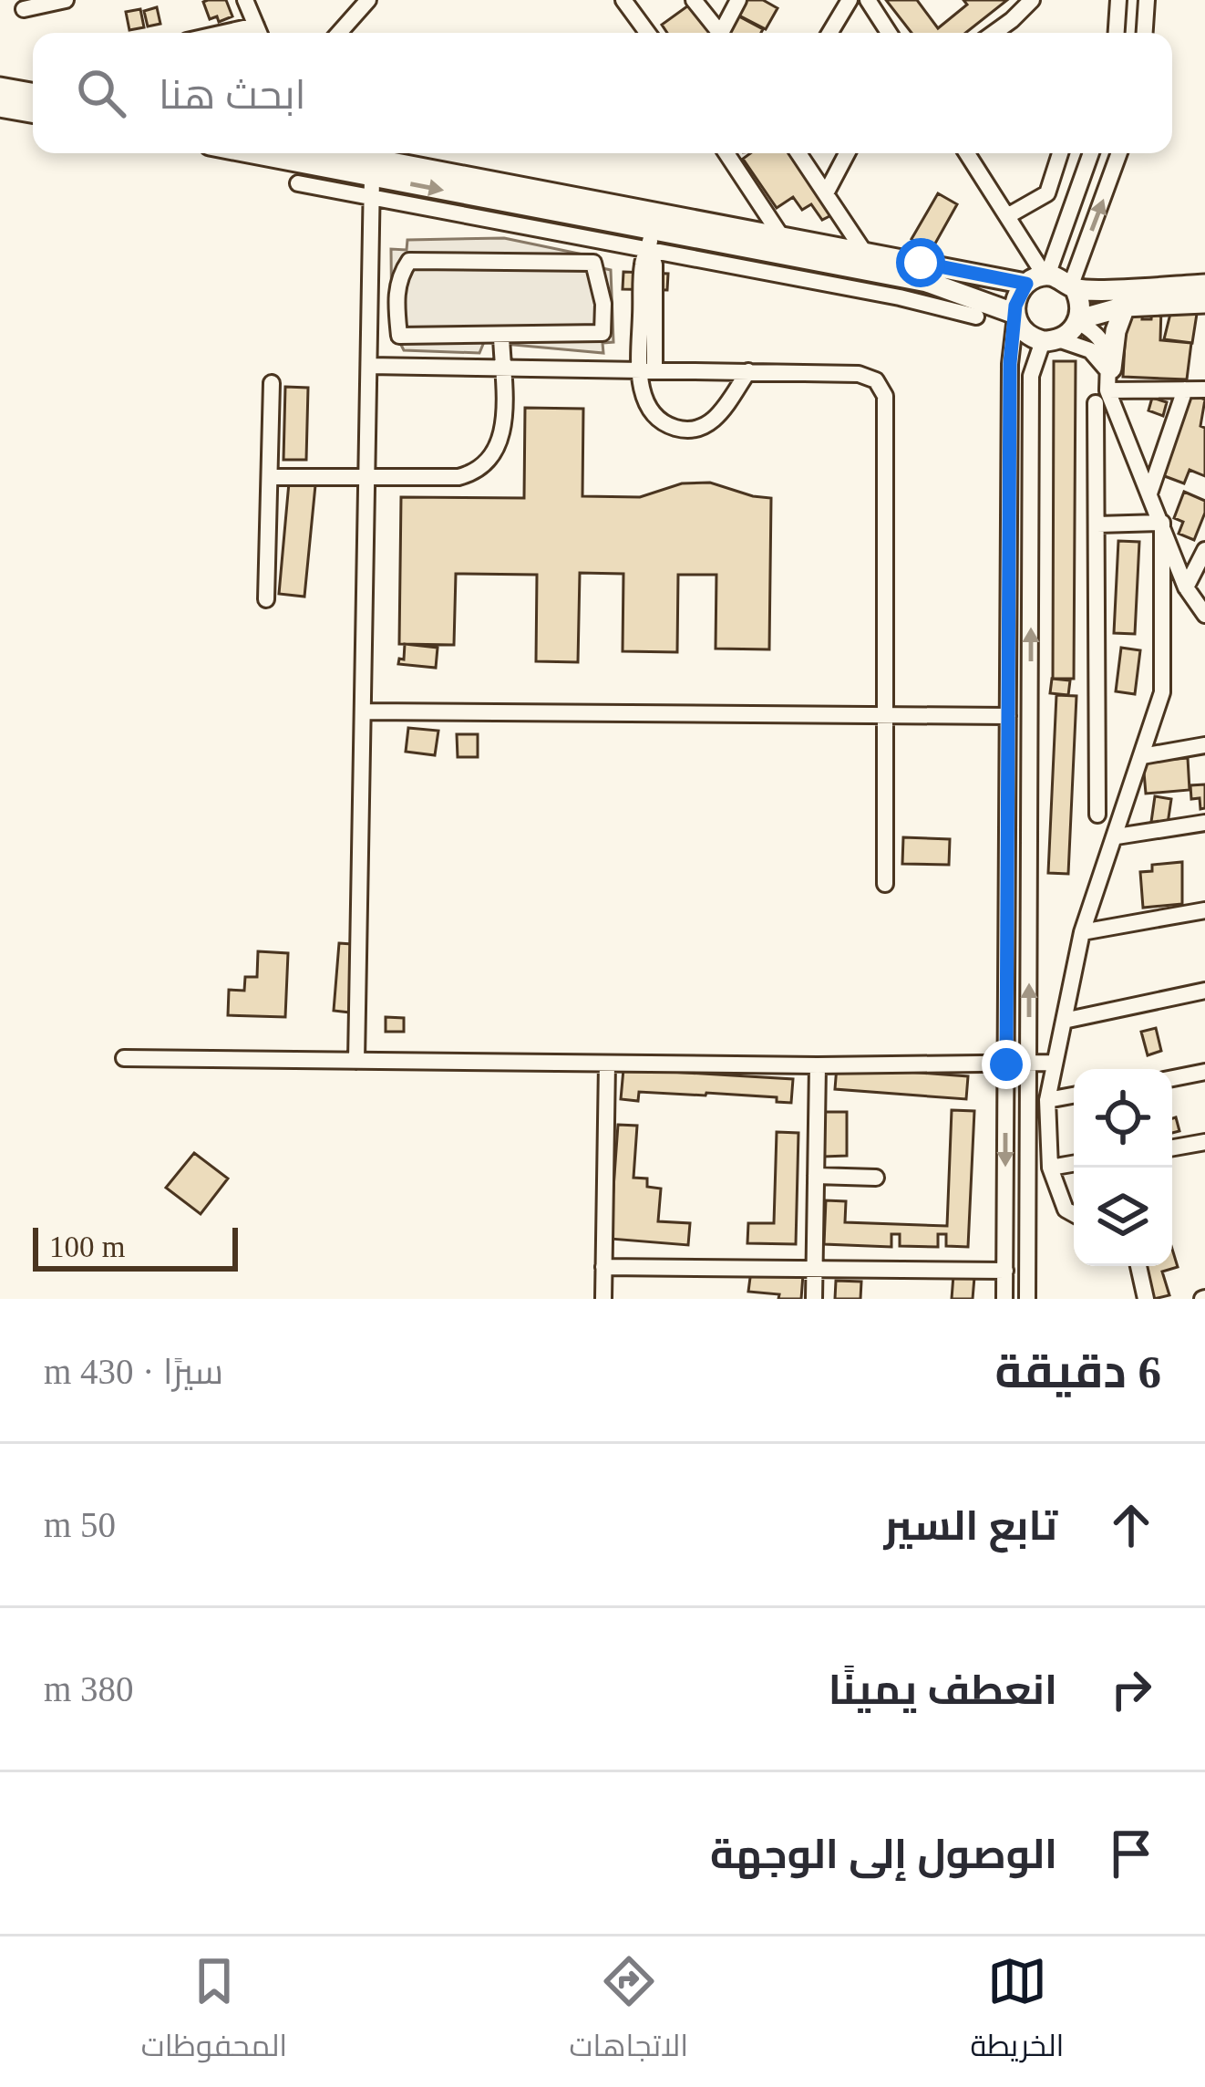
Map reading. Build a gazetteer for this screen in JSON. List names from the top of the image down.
{
  "scale_bar": "100 m",
  "page": {
    "search": "ابحث هنا",
    "scale": "100 m",
    "heading": ["6 دقيقة", "سيرًا · 430 m"],
    "list": [
      ["تابع السير", "50 m"],
      ["انعطف يمينًا", "380 m"],
      "الوصول إلى الوجهة"
    ],
    "nav": ["الخريطة", "الاتجاهات", "المحفوظات"]
  }
}
